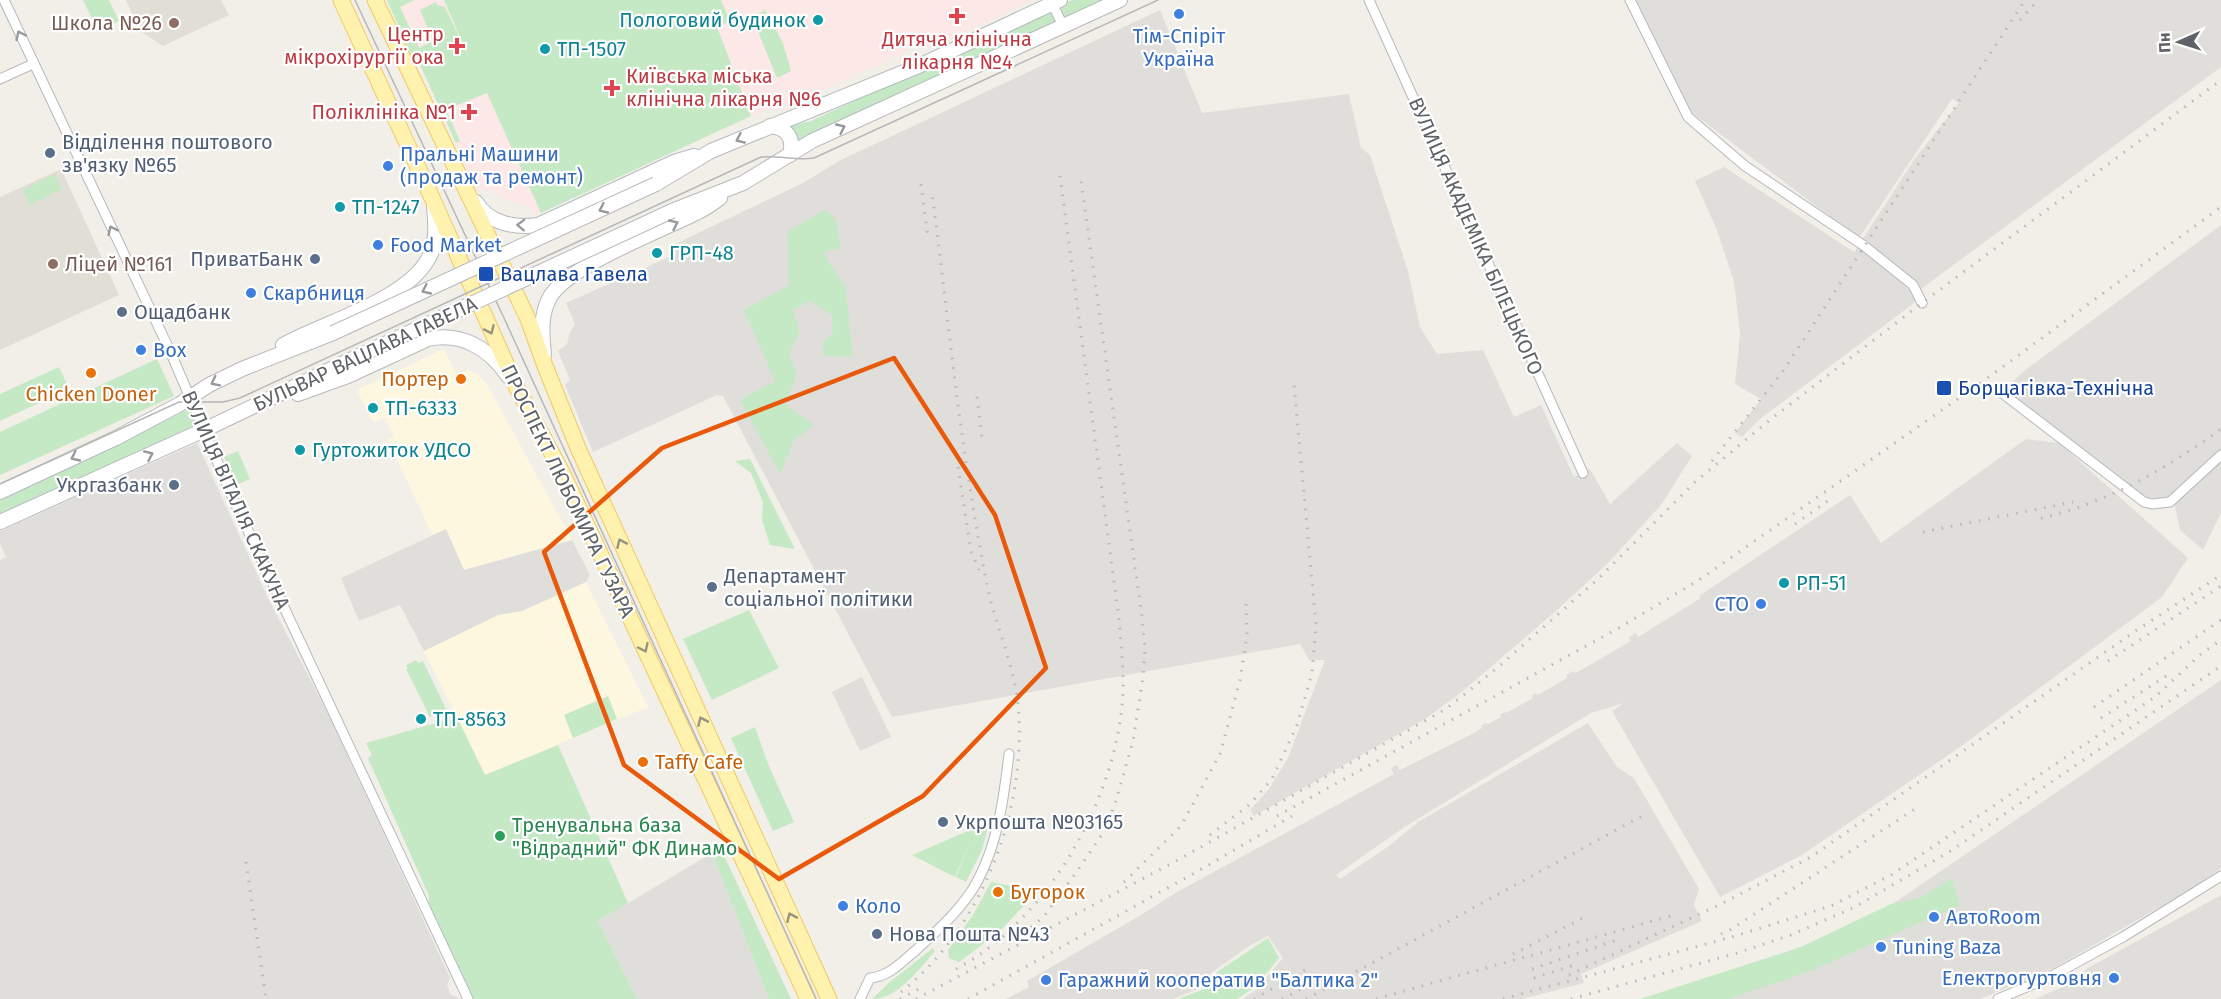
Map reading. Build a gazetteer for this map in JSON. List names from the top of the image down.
{
  "streets": {
    "main road": ["БУЛЬВАР ВАЦЛАВА ГАВЕЛА", "ПРОСПЕКТ ЛЮБОМИРА ГУЗАРА"],
    "street": ["ВУЛИЦЯ АКАДЕМІКА БІЛЕЦЬКОГО", "ВУЛИЦЯ ВІТАЛІЯ СКАКУНА"]
  },
  "crossings": [
    ["БУЛЬВАР ВАЦЛАВА ГАВЕЛА", "ВУЛИЦЯ ВІТАЛІЯ СКАКУНА"]
  ],
  "one_way": ["ВУЛИЦЯ ВІТАЛІЯ СКАКУНА"],
  "places": {
    "other": [
      "Тім-Спіріт Україна",
      "Пологовий будинок",
      "Школа №26",
      "ТП-1507",
      "Відділення поштового зв'язку №65",
      "Пральні Машини (продаж та ремонт)",
      "ТП-1247",
      "Food Market",
      "ГРП-48",
      "ПриватБанк",
      "Ліцей №161",
      "Скарбниця",
      "Ощадбанк",
      "Box",
      "Chicken Doner",
      "Портер",
      "ТП-6333",
      "Гуртожиток УДСО",
      "Укргазбанк",
      "РП-51",
      "Департамент соціальної політики",
      "СТО",
      "ТП-8563",
      "Taffy Cafe",
      "Укрпошта №03165",
      "Тренувальна база \"Відрадний\" ФК Динамо",
      "Бугорок",
      "Коло",
      "АвтоRoom",
      "Нова Пошта №43",
      "Tuning Baza",
      "Електрогуртовня",
      "Гаражний кооператив \"Балтика 2\""
    ],
    "health": [
      "Дитяча клінічна лікарня №4",
      "Центр мікрохірургії ока",
      "Київська міська клінічна лікарня №6",
      "Поліклініка №1"
    ],
    "transit": ["Вацлава Гавела", "Борщагівка-Технічна"]
  },
  "north": "left"
}
